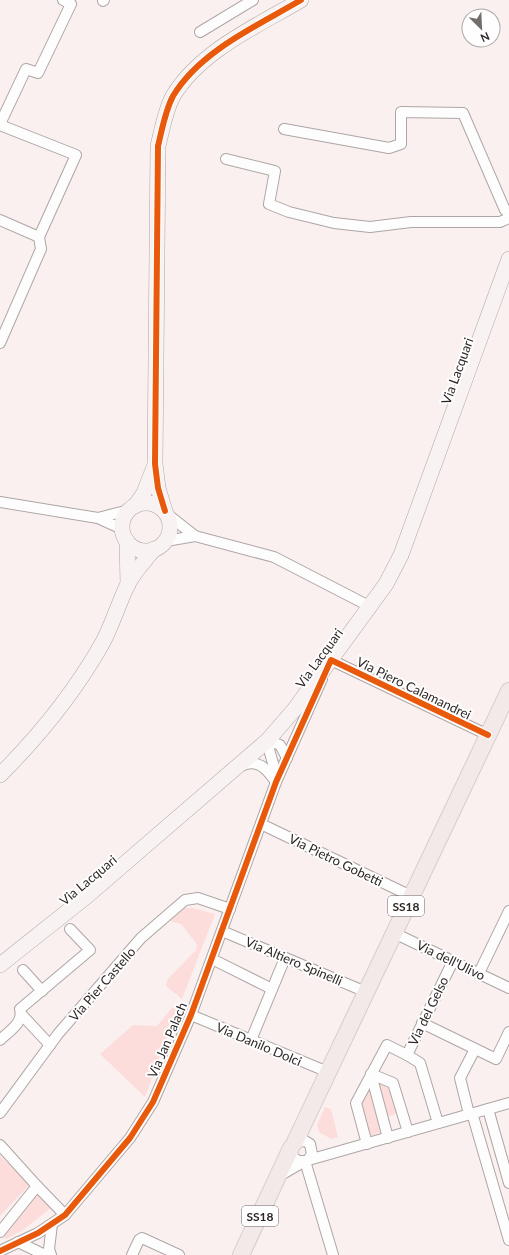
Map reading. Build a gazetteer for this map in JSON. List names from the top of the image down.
{
  "streets": {
    "main road": ["SS18"],
    "street": [
      "Via Lacquari",
      "Via Piero Calamandrei",
      "Via Pietro Gobetti",
      "Via dell'Ulivo",
      "Via Altiero Spinelli",
      "Via Pier Castello",
      "Via del Gelso",
      "Via Jan Palach",
      "Via Danilo Dolci"
    ]
  },
  "crossings": [
    ["Via Lacquari", "Via Piero Calamandrei"],
    ["Via Lacquari", "Via Jan Palach"],
    ["Via Piero Calamandrei", "SS18"],
    ["Via Piero Calamandrei", "Via Jan Palach"],
    ["Via Pietro Gobetti", "SS18"],
    ["Via Pietro Gobetti", "Via Jan Palach"],
    ["SS18", "Via dell'Ulivo"],
    ["SS18", "Via Altiero Spinelli"],
    ["SS18", "Via Danilo Dolci"],
    ["Via dell'Ulivo", "Via del Gelso"],
    ["Via Altiero Spinelli", "Via Jan Palach"],
    ["Via Pier Castello", "Via Jan Palach"],
    ["Via Jan Palach", "Via Danilo Dolci"]
  ],
  "north": "bottom right"
}
